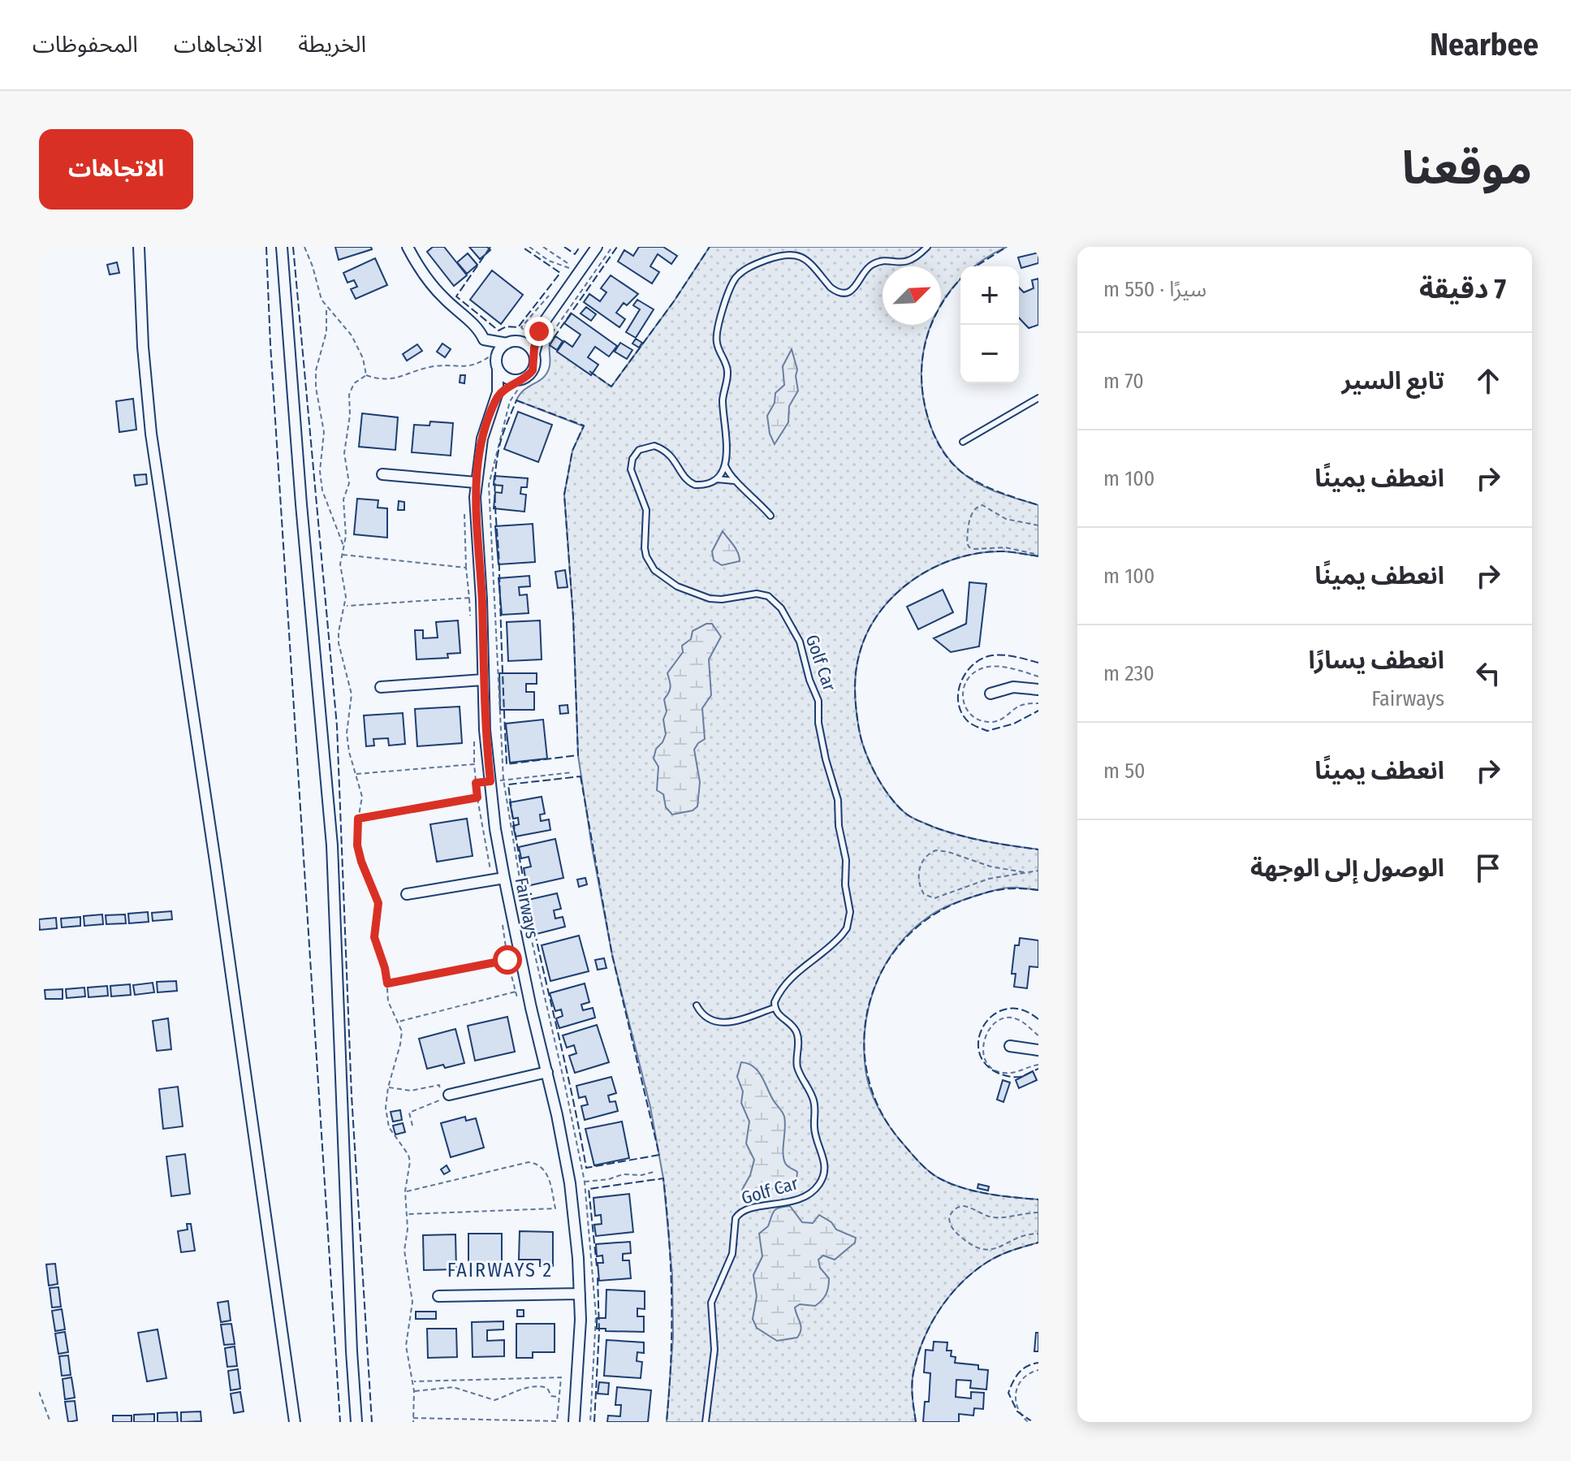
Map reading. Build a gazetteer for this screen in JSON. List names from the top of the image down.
{
  "streets": {
    "street": ["Fairways"],
    "lane": ["Golf Car"]
  },
  "districts": ["FAIRWAYS 2"],
  "north": "top right",
  "page": {
    "header": "Nearbee",
    "nav": ["الخريطة", "الاتجاهات", "المحفوظات"],
    "title": "موقعنا",
    "buttons": "الاتجاهات",
    "heading": ["7 دقيقة", "سيرًا · 550 m"],
    "map_buttons": ["+", "−"],
    "list": [
      ["تابع السير", "70 m"],
      ["انعطف يمينًا", "100 m"],
      ["انعطف يمينًا", "100 m"],
      ["انعطف يسارًا", "Fairways", "230 m"],
      ["انعطف يمينًا", "50 m"],
      "الوصول إلى الوجهة"
    ]
  }
}
